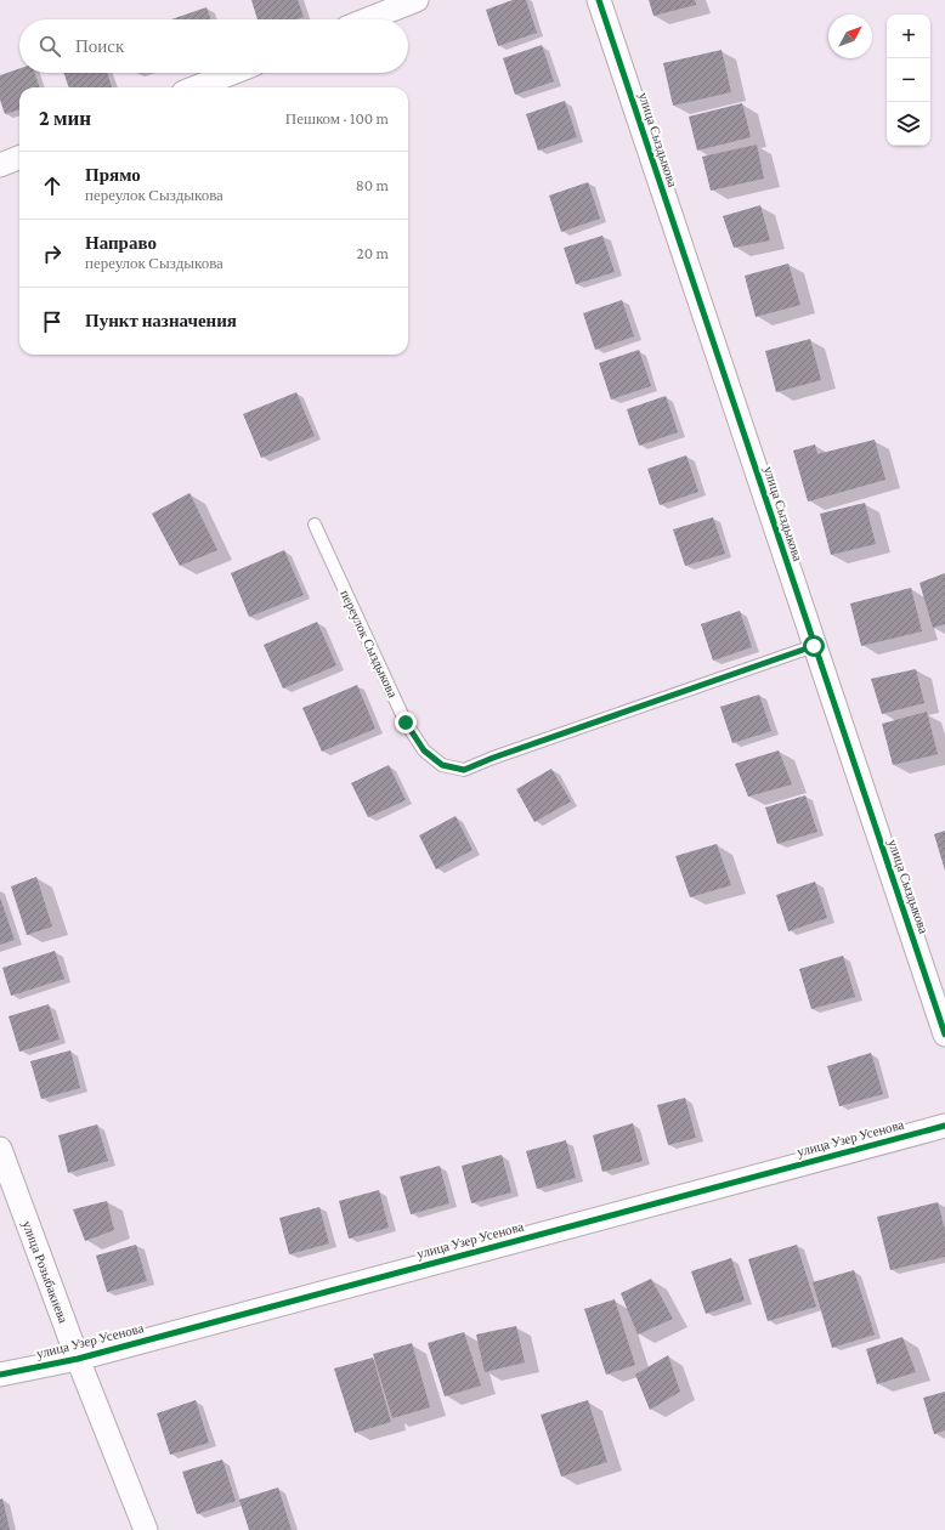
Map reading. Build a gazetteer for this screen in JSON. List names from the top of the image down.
{
  "streets": {
    "street": ["улица Сыздыкова", "улица Узер Усенова", "улица Розыбакиева"],
    "lane": ["переулок Сыздыкова"]
  },
  "crossings": [
    ["улица Сыздыкова", "переулок Сыздыкова"],
    ["улица Узер Усенова", "улица Розыбакиева"]
  ],
  "north": "top right",
  "page": {
    "map_buttons": ["+", "−"],
    "search": "Поиск",
    "heading": ["2 мин", "Пешком · 100 m"],
    "list": [
      ["Прямо", "переулок Сыздыкова", "80 m"],
      ["Направо", "переулок Сыздыкова", "20 m"],
      "Пункт назначения"
    ]
  }
}
